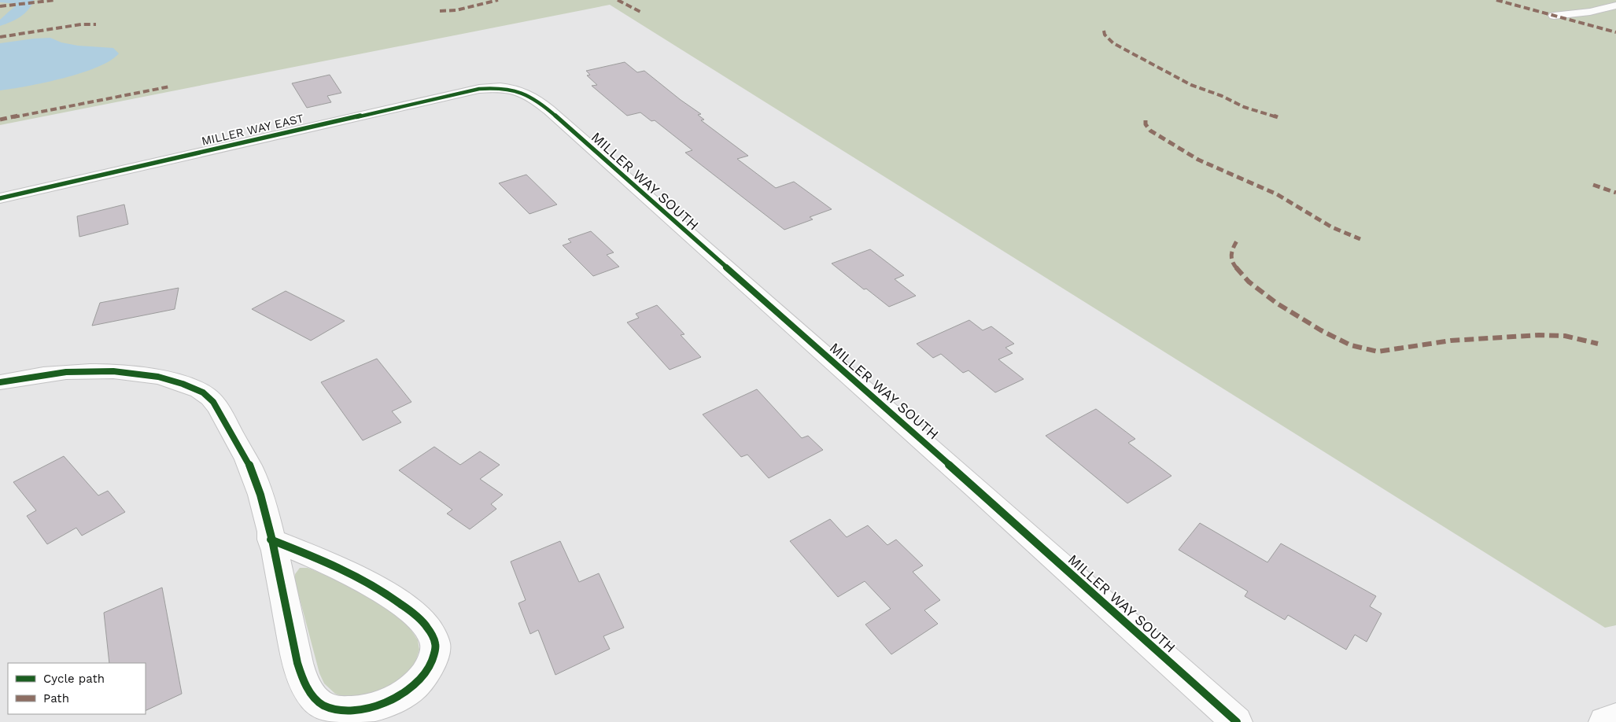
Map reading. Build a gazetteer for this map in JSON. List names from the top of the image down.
{
  "streets": {
    "street": ["MILLER WAY EAST", "MILLER WAY SOUTH"]
  },
  "crossings": [
    ["MILLER WAY EAST", "MILLER WAY SOUTH"]
  ],
  "legend": ["Cycle path", "Path"]
}
